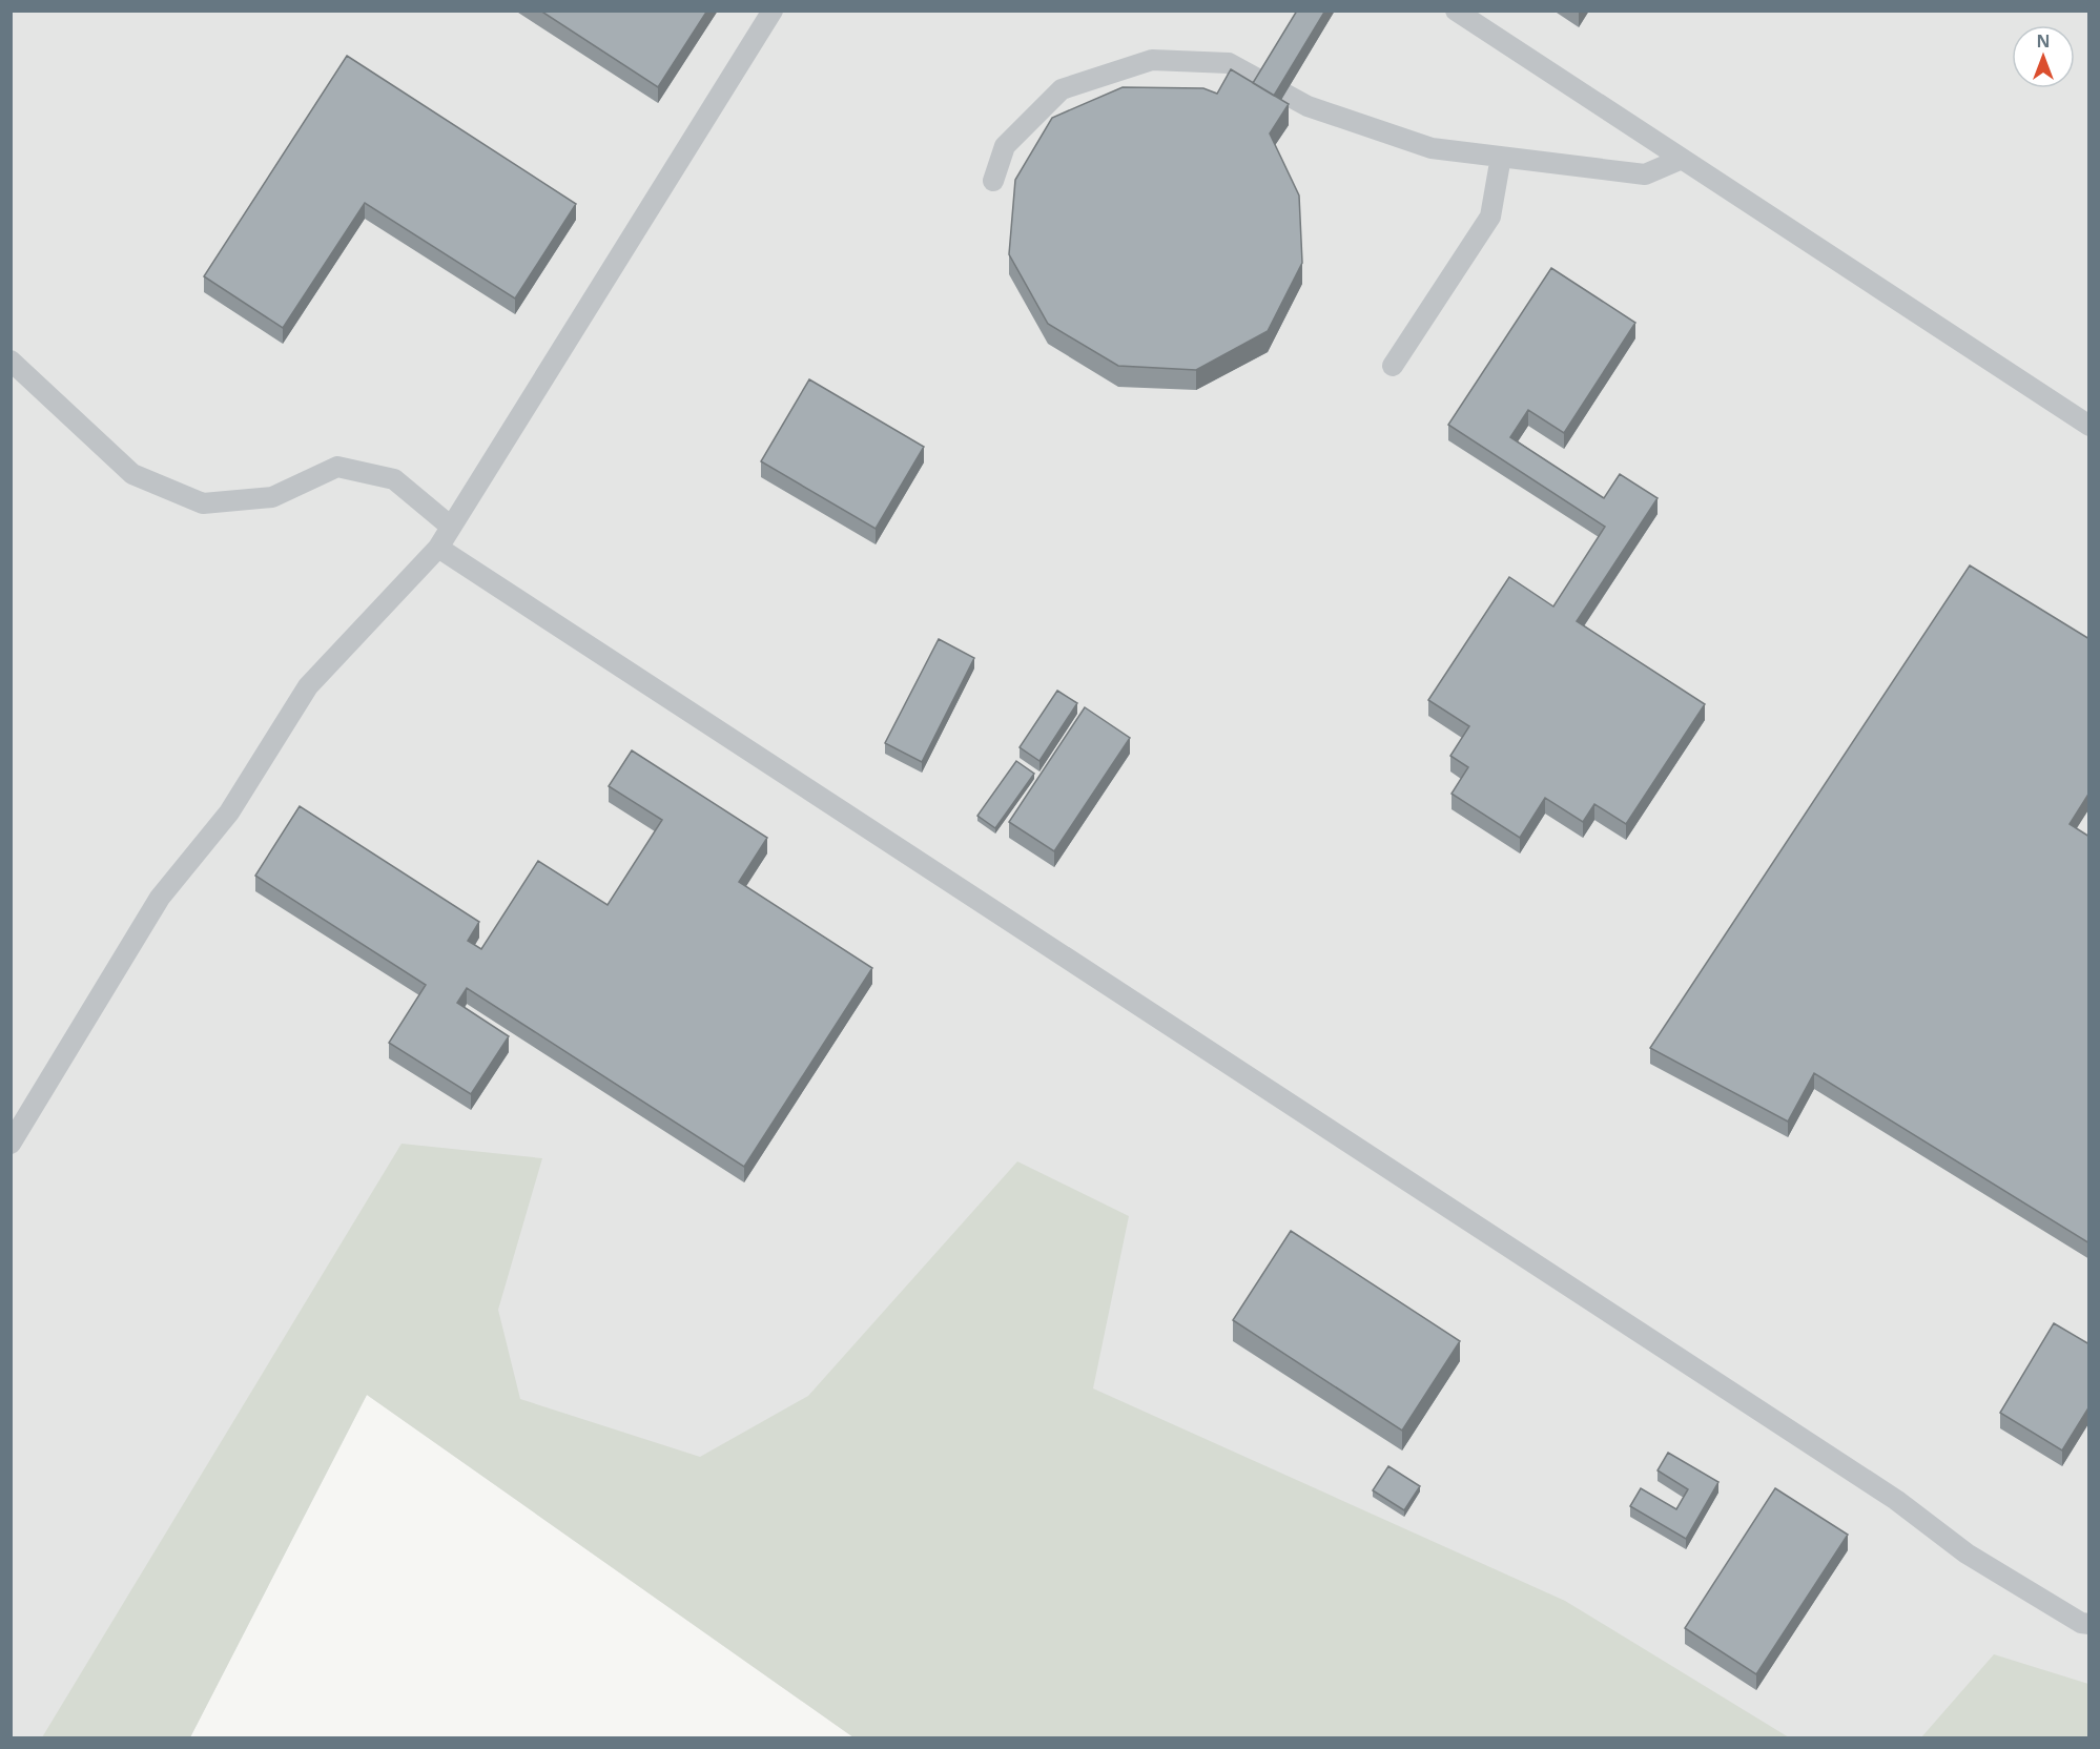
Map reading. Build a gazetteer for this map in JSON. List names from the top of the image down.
{
  "north": "top"
}
